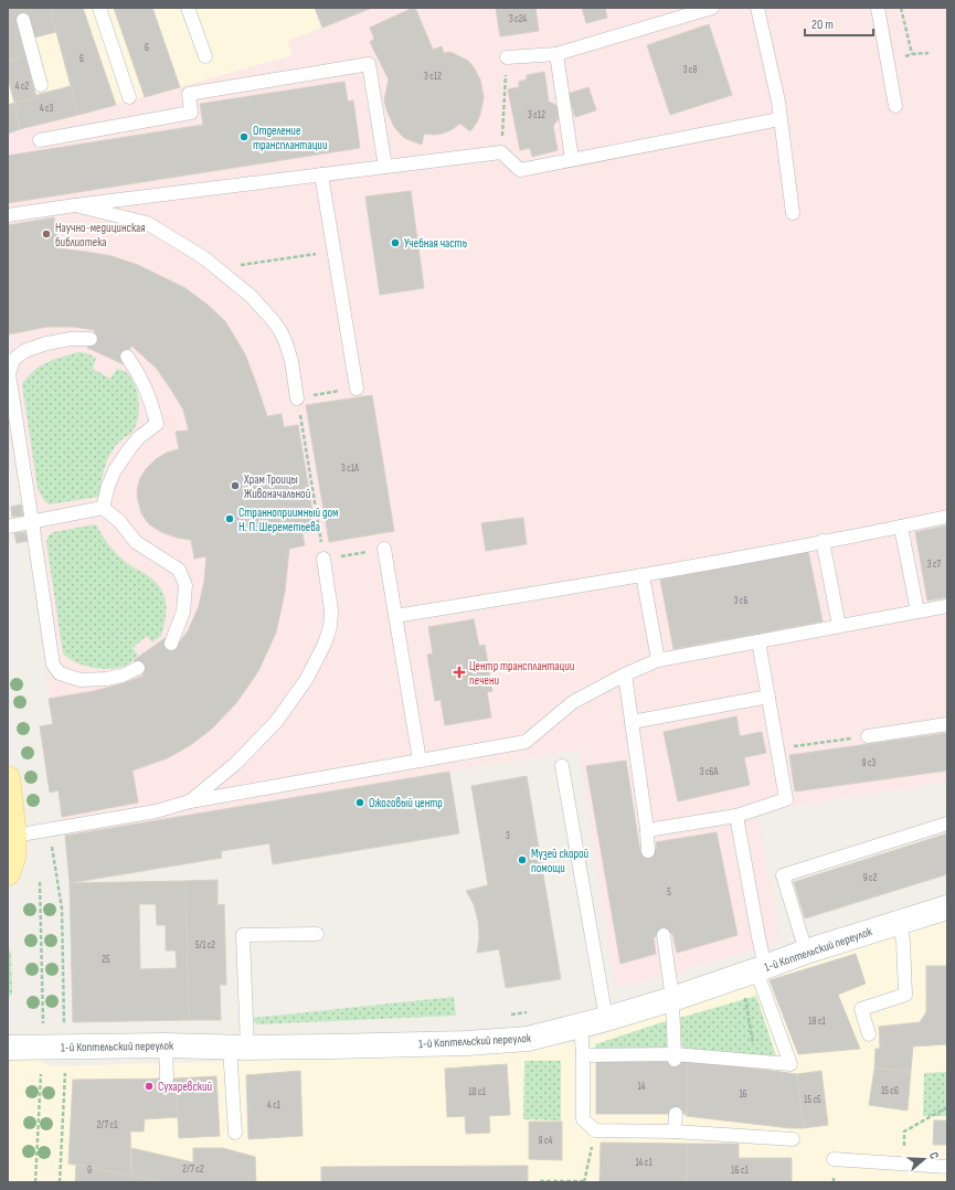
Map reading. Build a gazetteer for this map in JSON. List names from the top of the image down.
{
  "streets": {
    "street": ["1-й Коптельский переулок"]
  },
  "places": {
    "other": [
      "Отделение трансплантации",
      "Научно-медицинская библиотека",
      "Учебная часть",
      "Храм Троицы Живоначальной",
      "Странноприимный дом Н. П. Шереметьева",
      "Ожоговый центр",
      "Музей скорой помощи",
      "Сухаревский"
    ],
    "health": ["Центр трансплантации печени"]
  },
  "house_numbers": [
    "3 с24",
    "6",
    "6",
    "3 с8",
    "3 с12",
    "4 с2",
    "4 с3",
    "3 с12",
    "3 с1А",
    "3 с7",
    "3 с6",
    "9 с3",
    "3 с6А",
    "3",
    "9 с2",
    "5",
    "5/1 с2",
    "25",
    "18 с1",
    "14",
    "15 с6",
    "10 с1",
    "16",
    "15 с5",
    "4 с1",
    "2/7 с1",
    "9 с4",
    "14 с1",
    "2/7 с2",
    "9",
    "16 с1"
  ],
  "scale_bar": "20 m",
  "north": "right"
}
